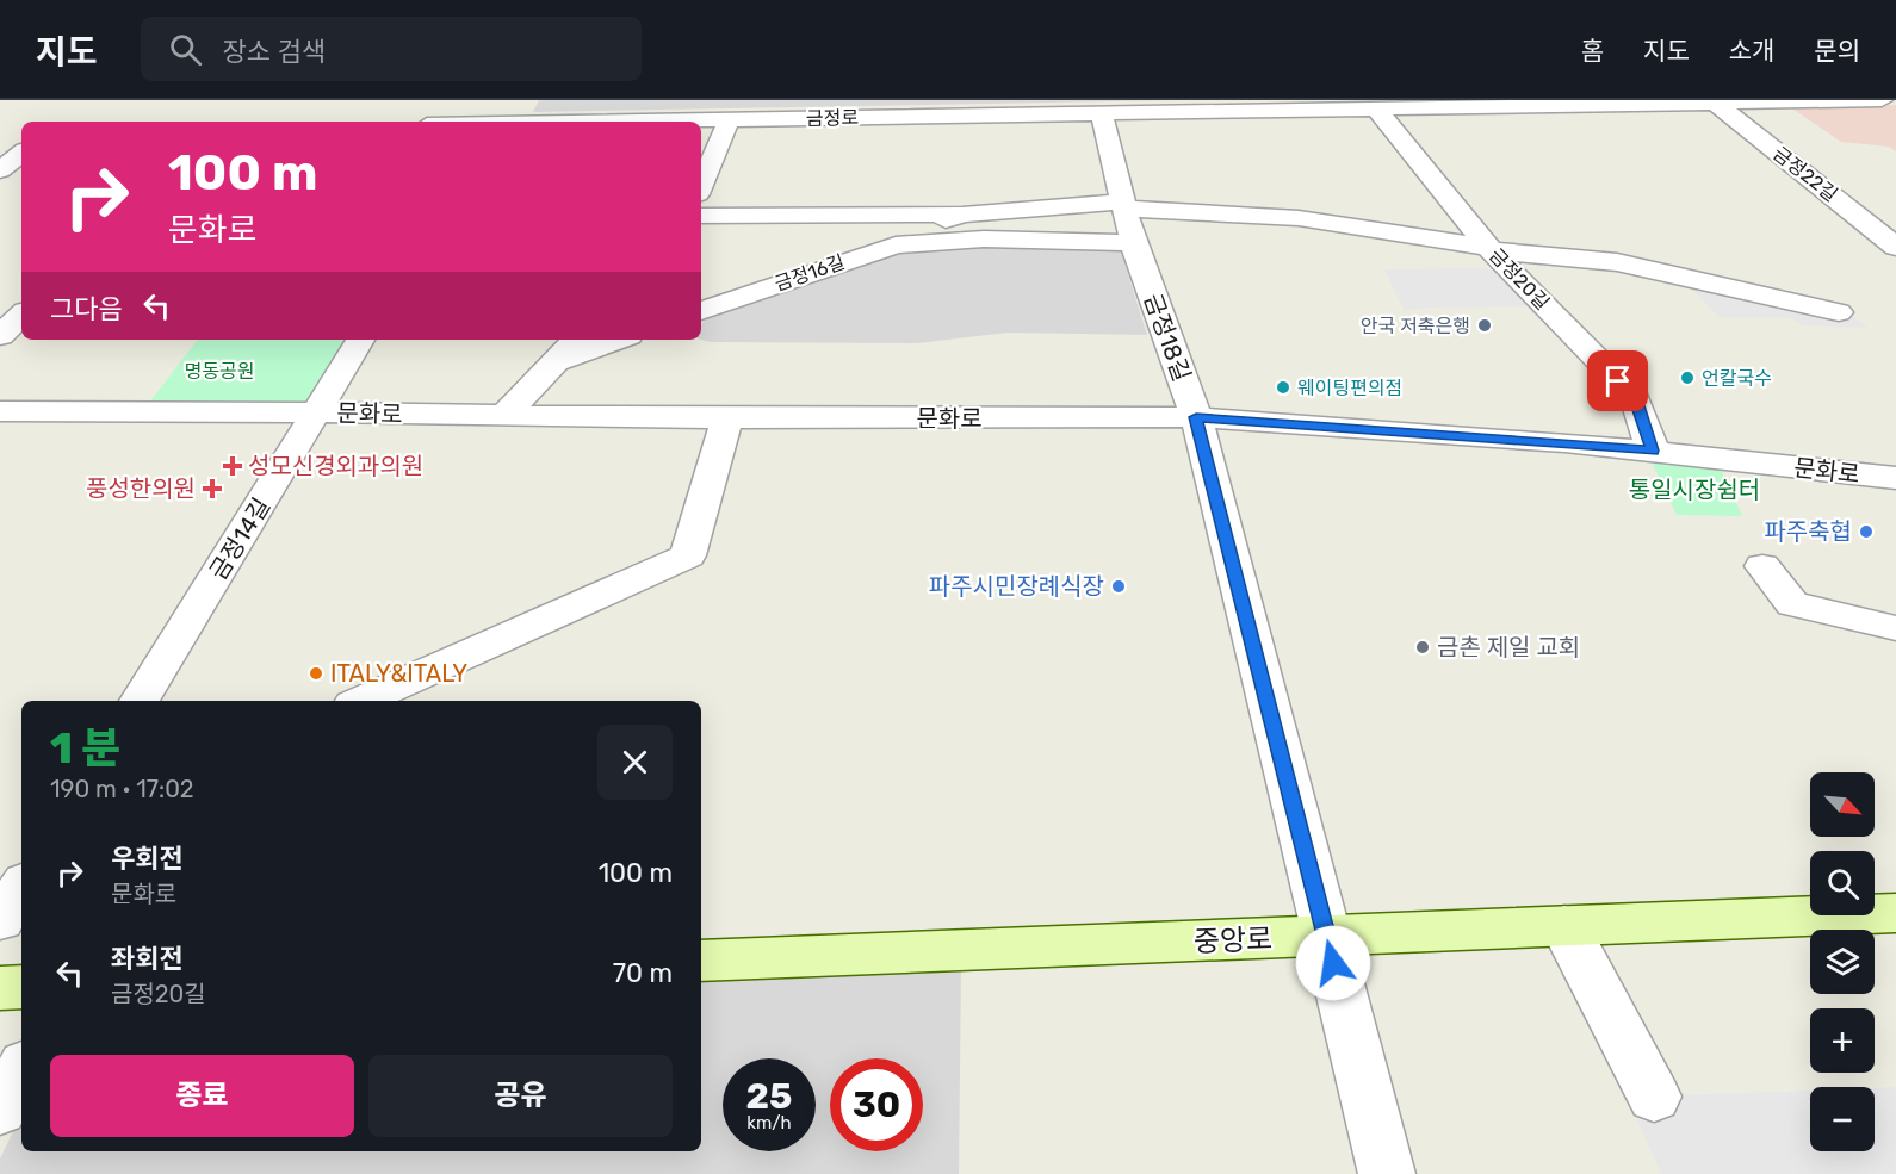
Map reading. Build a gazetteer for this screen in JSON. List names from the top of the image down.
{
  "streets": {
    "main road": ["중앙로"],
    "street": [
      "금정로",
      "금정22길",
      "금정16길",
      "금정20길",
      "금정18길",
      "문화로",
      "금정14길"
    ]
  },
  "crossings": [
    ["금정로", "금정22길"],
    ["금정로", "금정20길"],
    ["금정로", "금정18길"],
    ["금정16길", "금정18길"],
    ["금정20길", "문화로"],
    ["금정18길", "문화로"],
    ["금정18길", "중앙로"],
    ["문화로", "금정14길"]
  ],
  "parks": ["명동공원", "통일시장쉼터"],
  "places": {
    "other": [
      "안국 저축은행",
      "언칼국수",
      "웨이팅편의점",
      "파주축협",
      "파주시민장례식장",
      "금촌 제일 교회",
      "ITALY&ITALY"
    ],
    "health": ["성모신경외과의원", "풍성한의원"]
  },
  "north": "bottom right",
  "page": {
    "header": "지도",
    "search": "장소 검색",
    "nav": [
      "홈",
      "지도",
      "소개",
      "문의"
    ],
    "turn": ["100 m", "문화로"],
    "then": "그다음",
    "heading": ["1 분", "190 m · 17:02"],
    "map_buttons": ["+", "−"],
    "list": [
      {
        "name": "우회전",
        "note": "문화로",
        "value": "100 m"
      },
      {
        "name": "좌회전",
        "note": "금정20길",
        "value": "70 m"
      }
    ],
    "buttons": ["종료", "공유"],
    "speed": "25 km/h",
    "limit": "30"
  }
}
